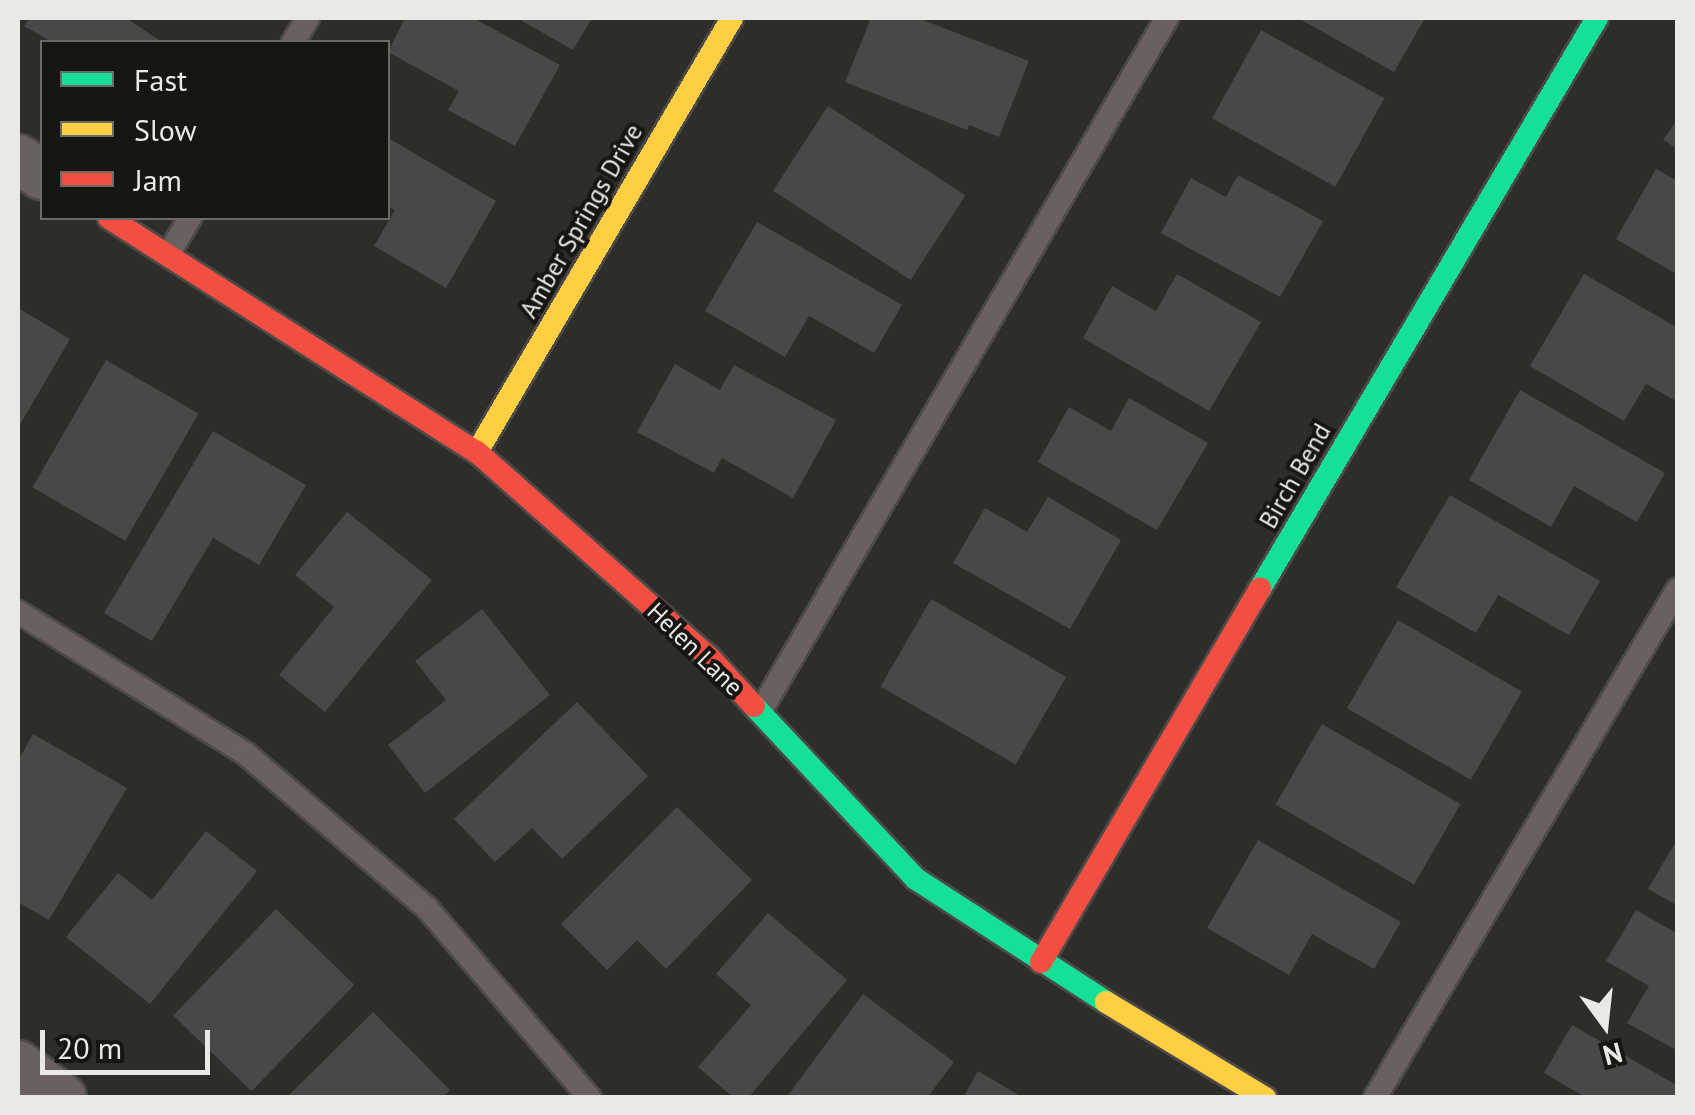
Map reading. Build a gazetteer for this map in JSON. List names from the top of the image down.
{
  "streets": {
    "street": ["Amber Springs Drive", "Birch Bend", "Helen Lane"]
  },
  "crossings": [
    ["Amber Springs Drive", "Helen Lane"],
    ["Birch Bend", "Helen Lane"]
  ],
  "legend": ["Fast", "Slow", "Jam"],
  "scale_bar": "20 m",
  "north": "bottom"
}
